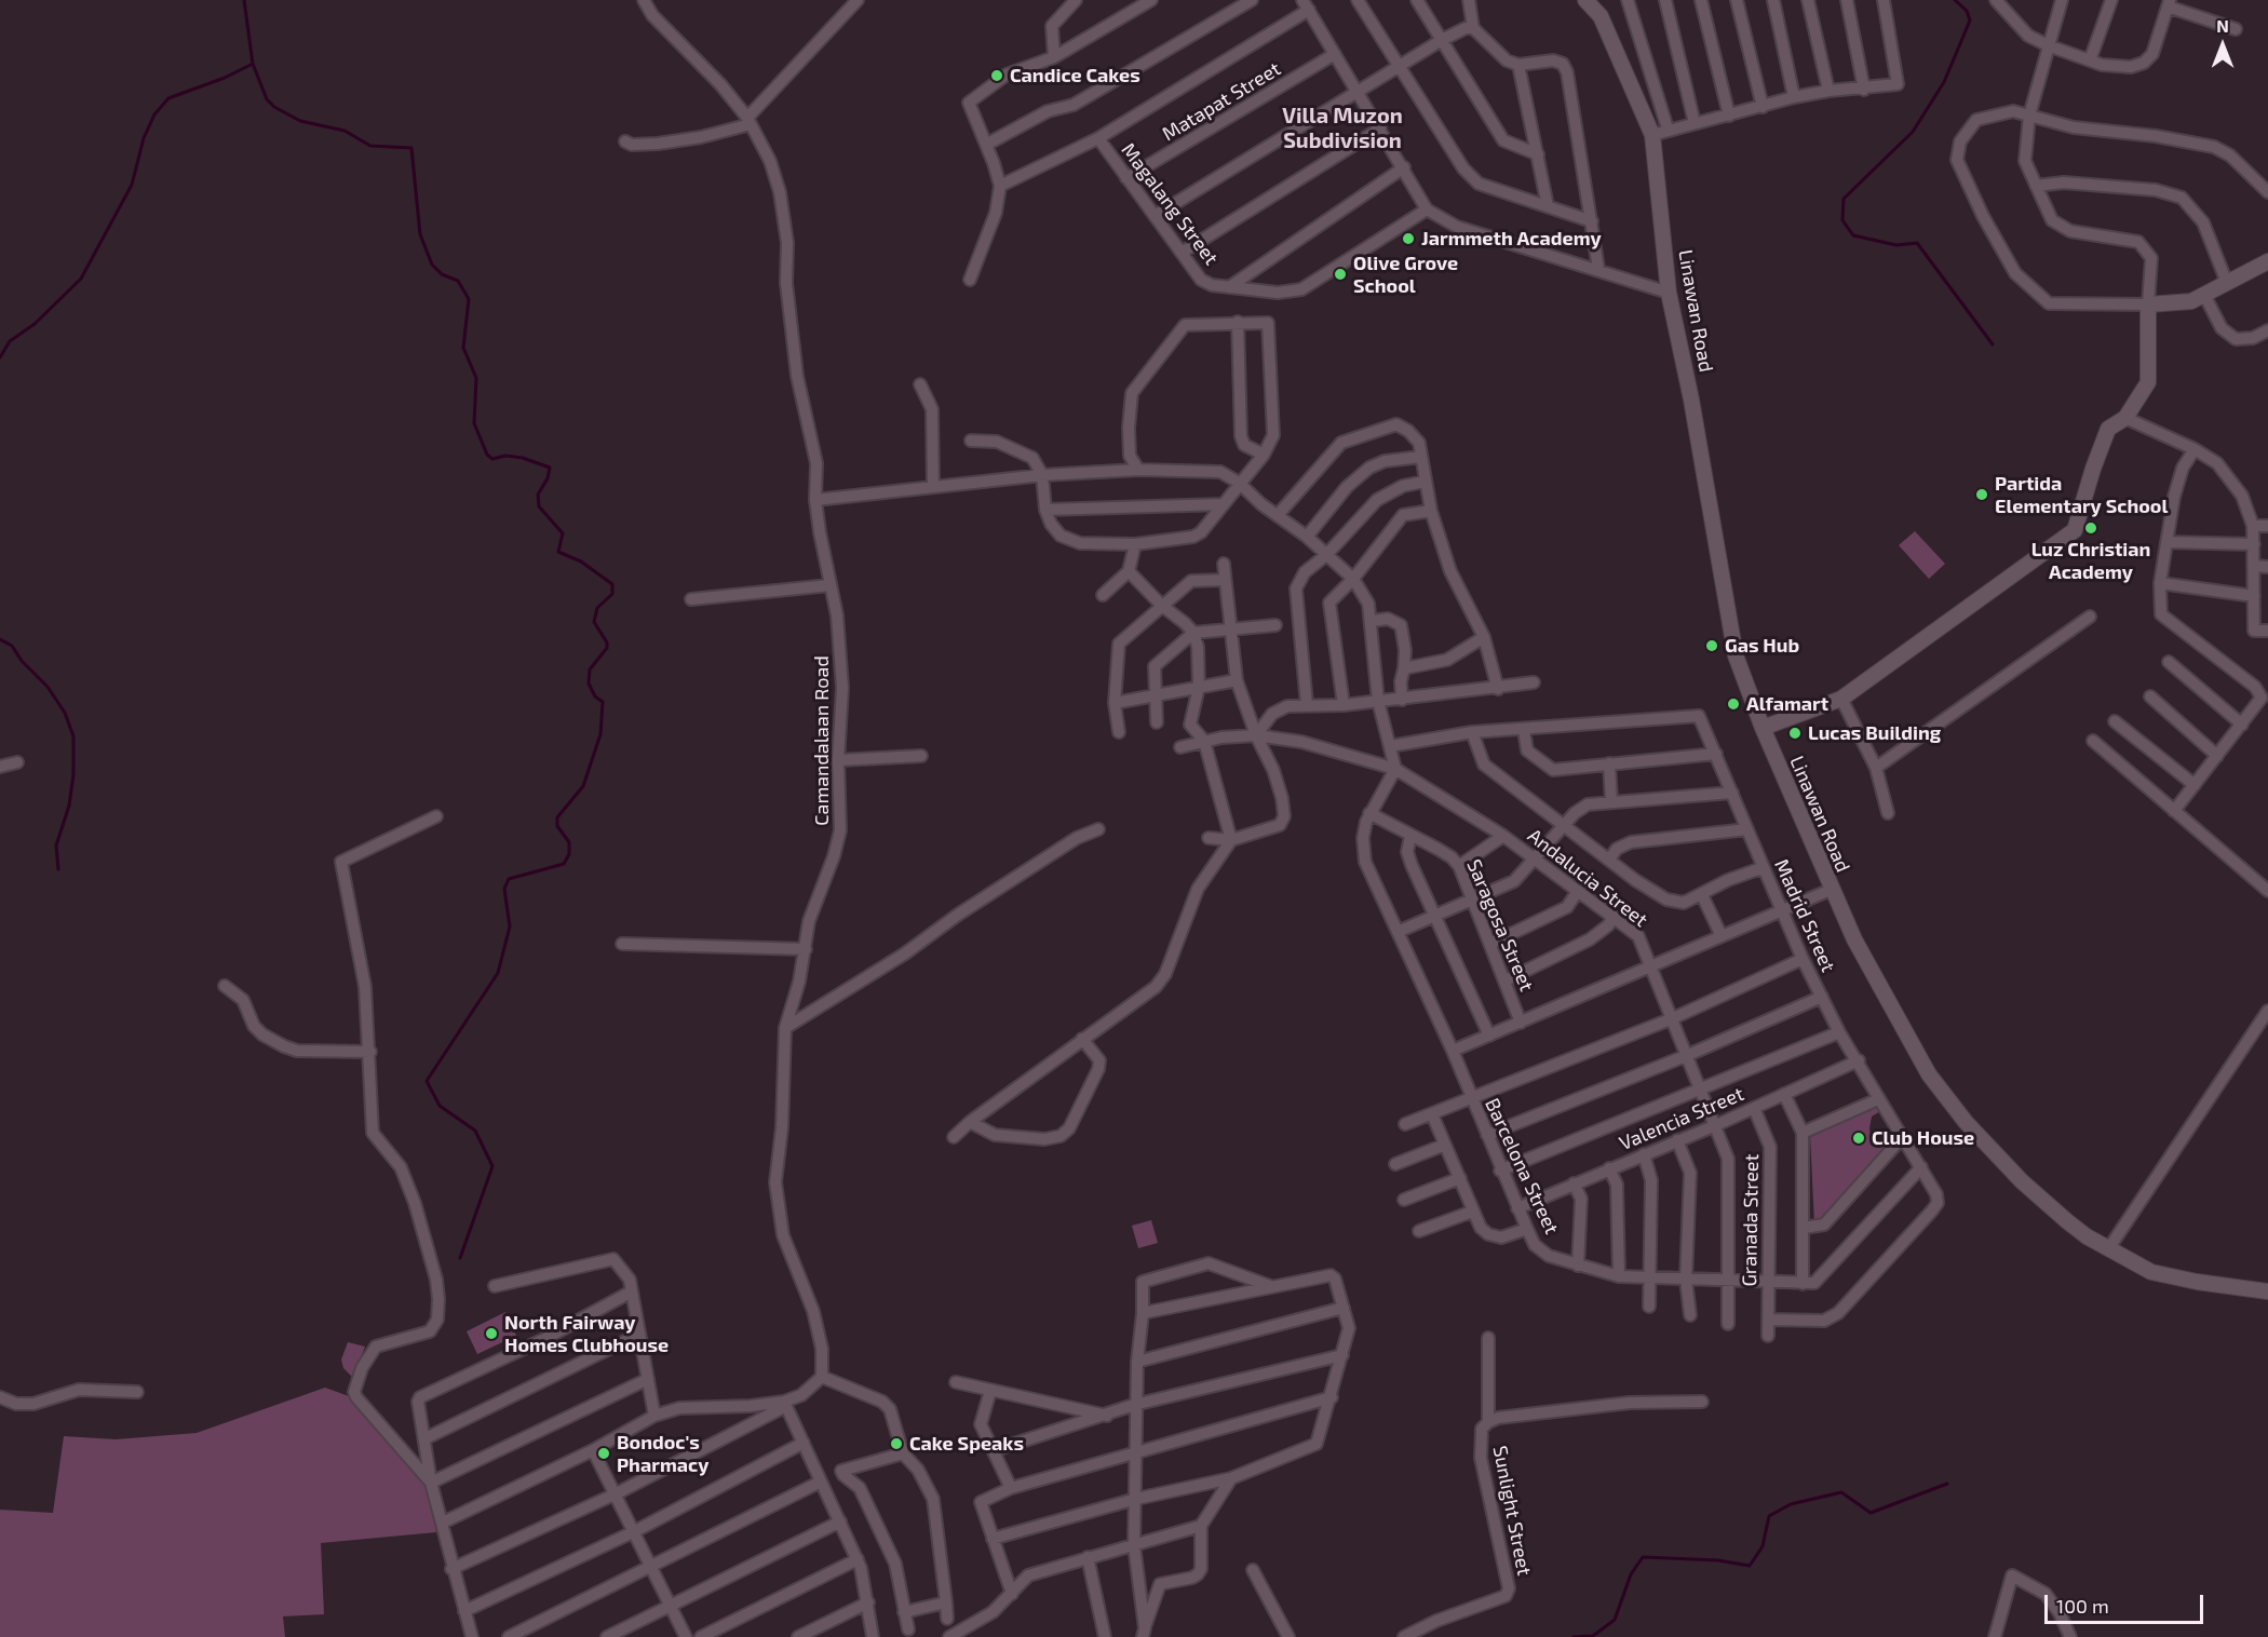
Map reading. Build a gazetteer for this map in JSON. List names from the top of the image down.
{
  "streets": {
    "street": [
      "Matapat Street",
      "Magalang Street",
      "Linawan Road",
      "Camandalaan Road",
      "Andalucia Street",
      "Madrid Street",
      "Saragosa Street",
      "Valencia Street",
      "Barcelona Street",
      "Granada Street",
      "Sunlight Street"
    ]
  },
  "crossings": [
    ["Matapat Street", "Magalang Street"],
    ["Andalucia Street", "Valencia Street"],
    ["Andalucia Street", "Barcelona Street"],
    ["Madrid Street", "Valencia Street"],
    ["Madrid Street", "Granada Street"],
    ["Saragosa Street", "Barcelona Street"],
    ["Valencia Street", "Barcelona Street"],
    ["Valencia Street", "Granada Street"],
    ["Barcelona Street", "Granada Street"]
  ],
  "districts": ["Villa Muzon Subdivision"],
  "places": [
    "Candice Cakes",
    "Jarmmeth Academy",
    "Olive Grove School",
    "Partida Elementary School",
    "Luz Christian Academy",
    "Gas Hub",
    "Alfamart",
    "Lucas Building",
    "Club House",
    "North Fairway Homes Clubhouse",
    "Cake Speaks",
    "Bondoc's Pharmacy"
  ],
  "scale_bar": "100 m",
  "north": "top"
}
